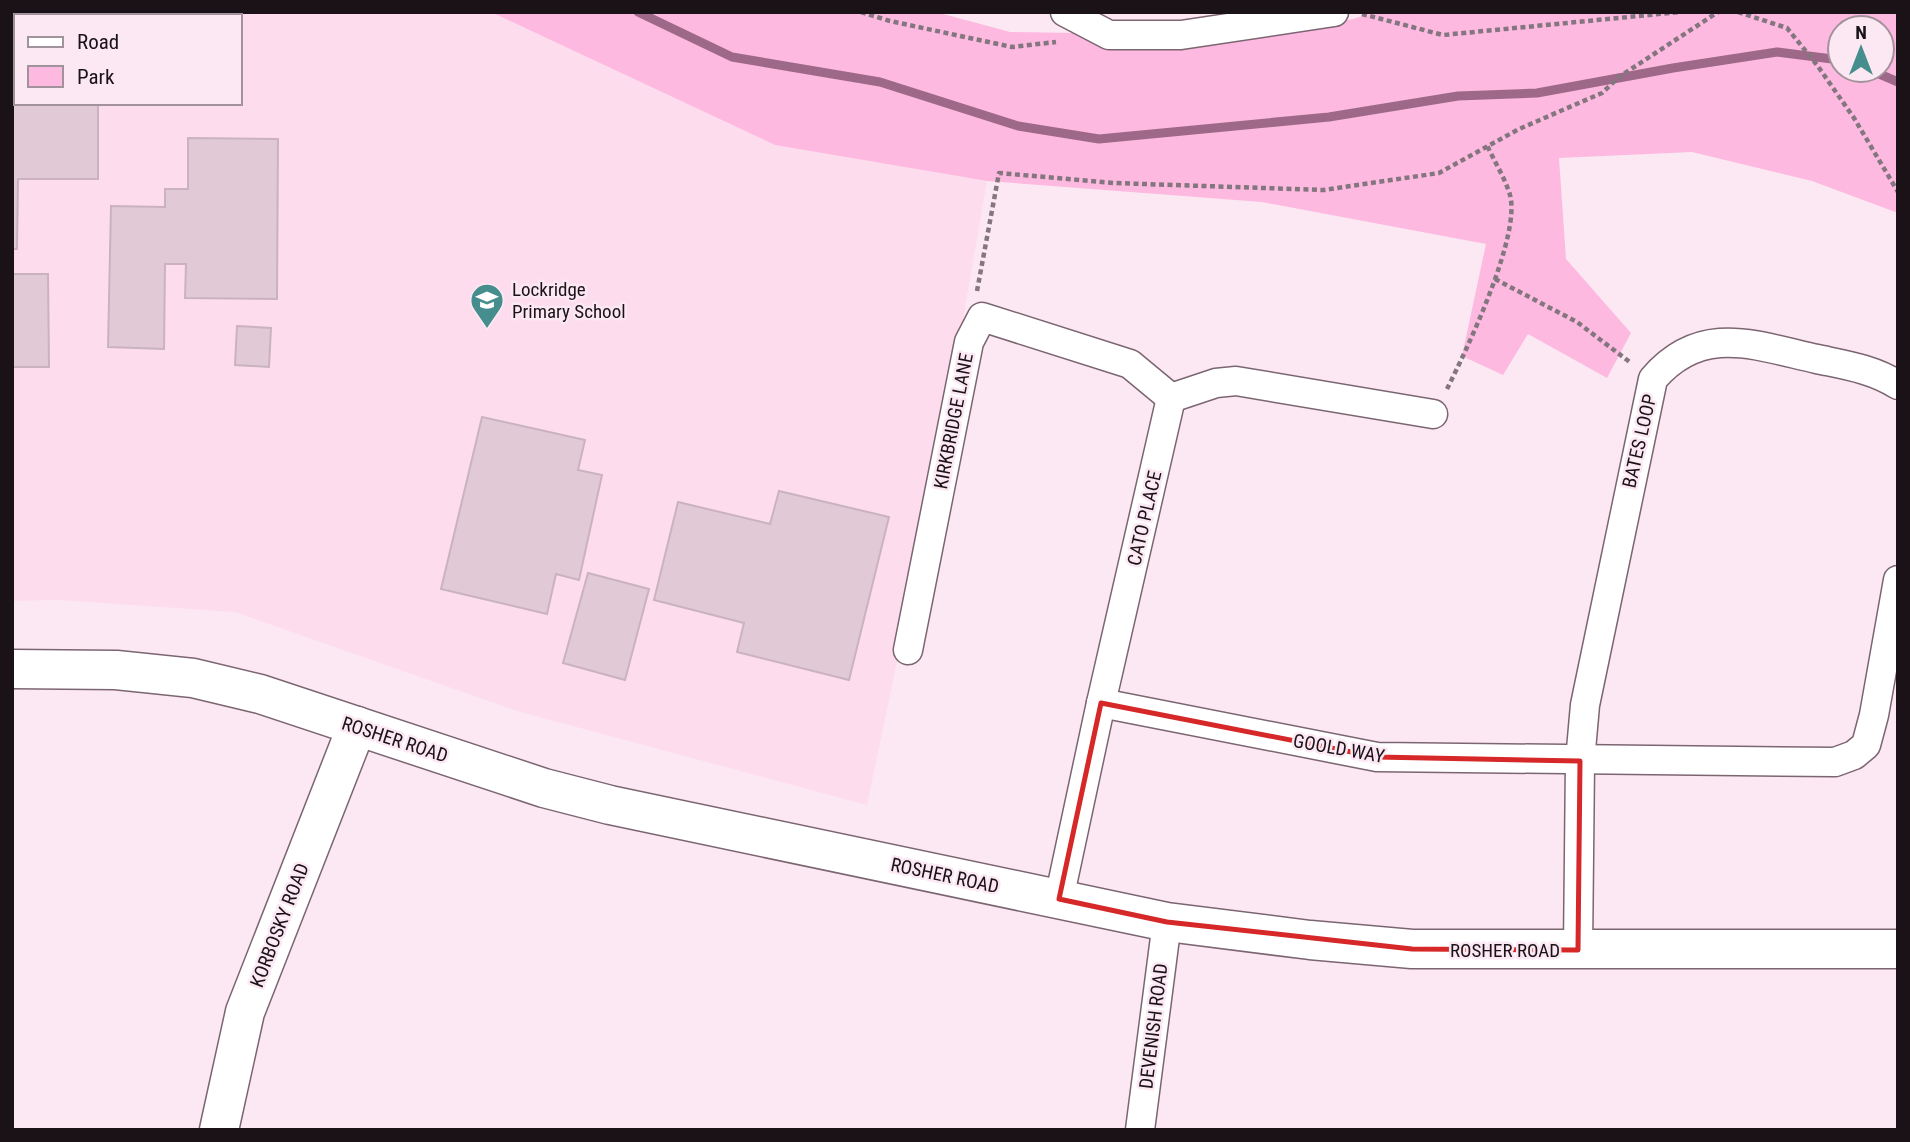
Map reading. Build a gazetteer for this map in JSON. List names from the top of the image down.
{
  "streets": {
    "street": [
      "KIRKBRIDGE LANE",
      "BATES LOOP",
      "CATO PLACE",
      "ROSHER ROAD",
      "GOOLD WAY",
      "KORBOSKY ROAD",
      "DEVENISH ROAD"
    ]
  },
  "crossings": [
    ["BATES LOOP", "ROSHER ROAD"],
    ["BATES LOOP", "GOOLD WAY"],
    ["CATO PLACE", "ROSHER ROAD"],
    ["CATO PLACE", "GOOLD WAY"],
    ["ROSHER ROAD", "KORBOSKY ROAD"],
    ["ROSHER ROAD", "DEVENISH ROAD"]
  ],
  "places": {
    "school or university": ["Lockridge Primary School"]
  },
  "legend": ["Road", "Park"],
  "north": "top"
}
